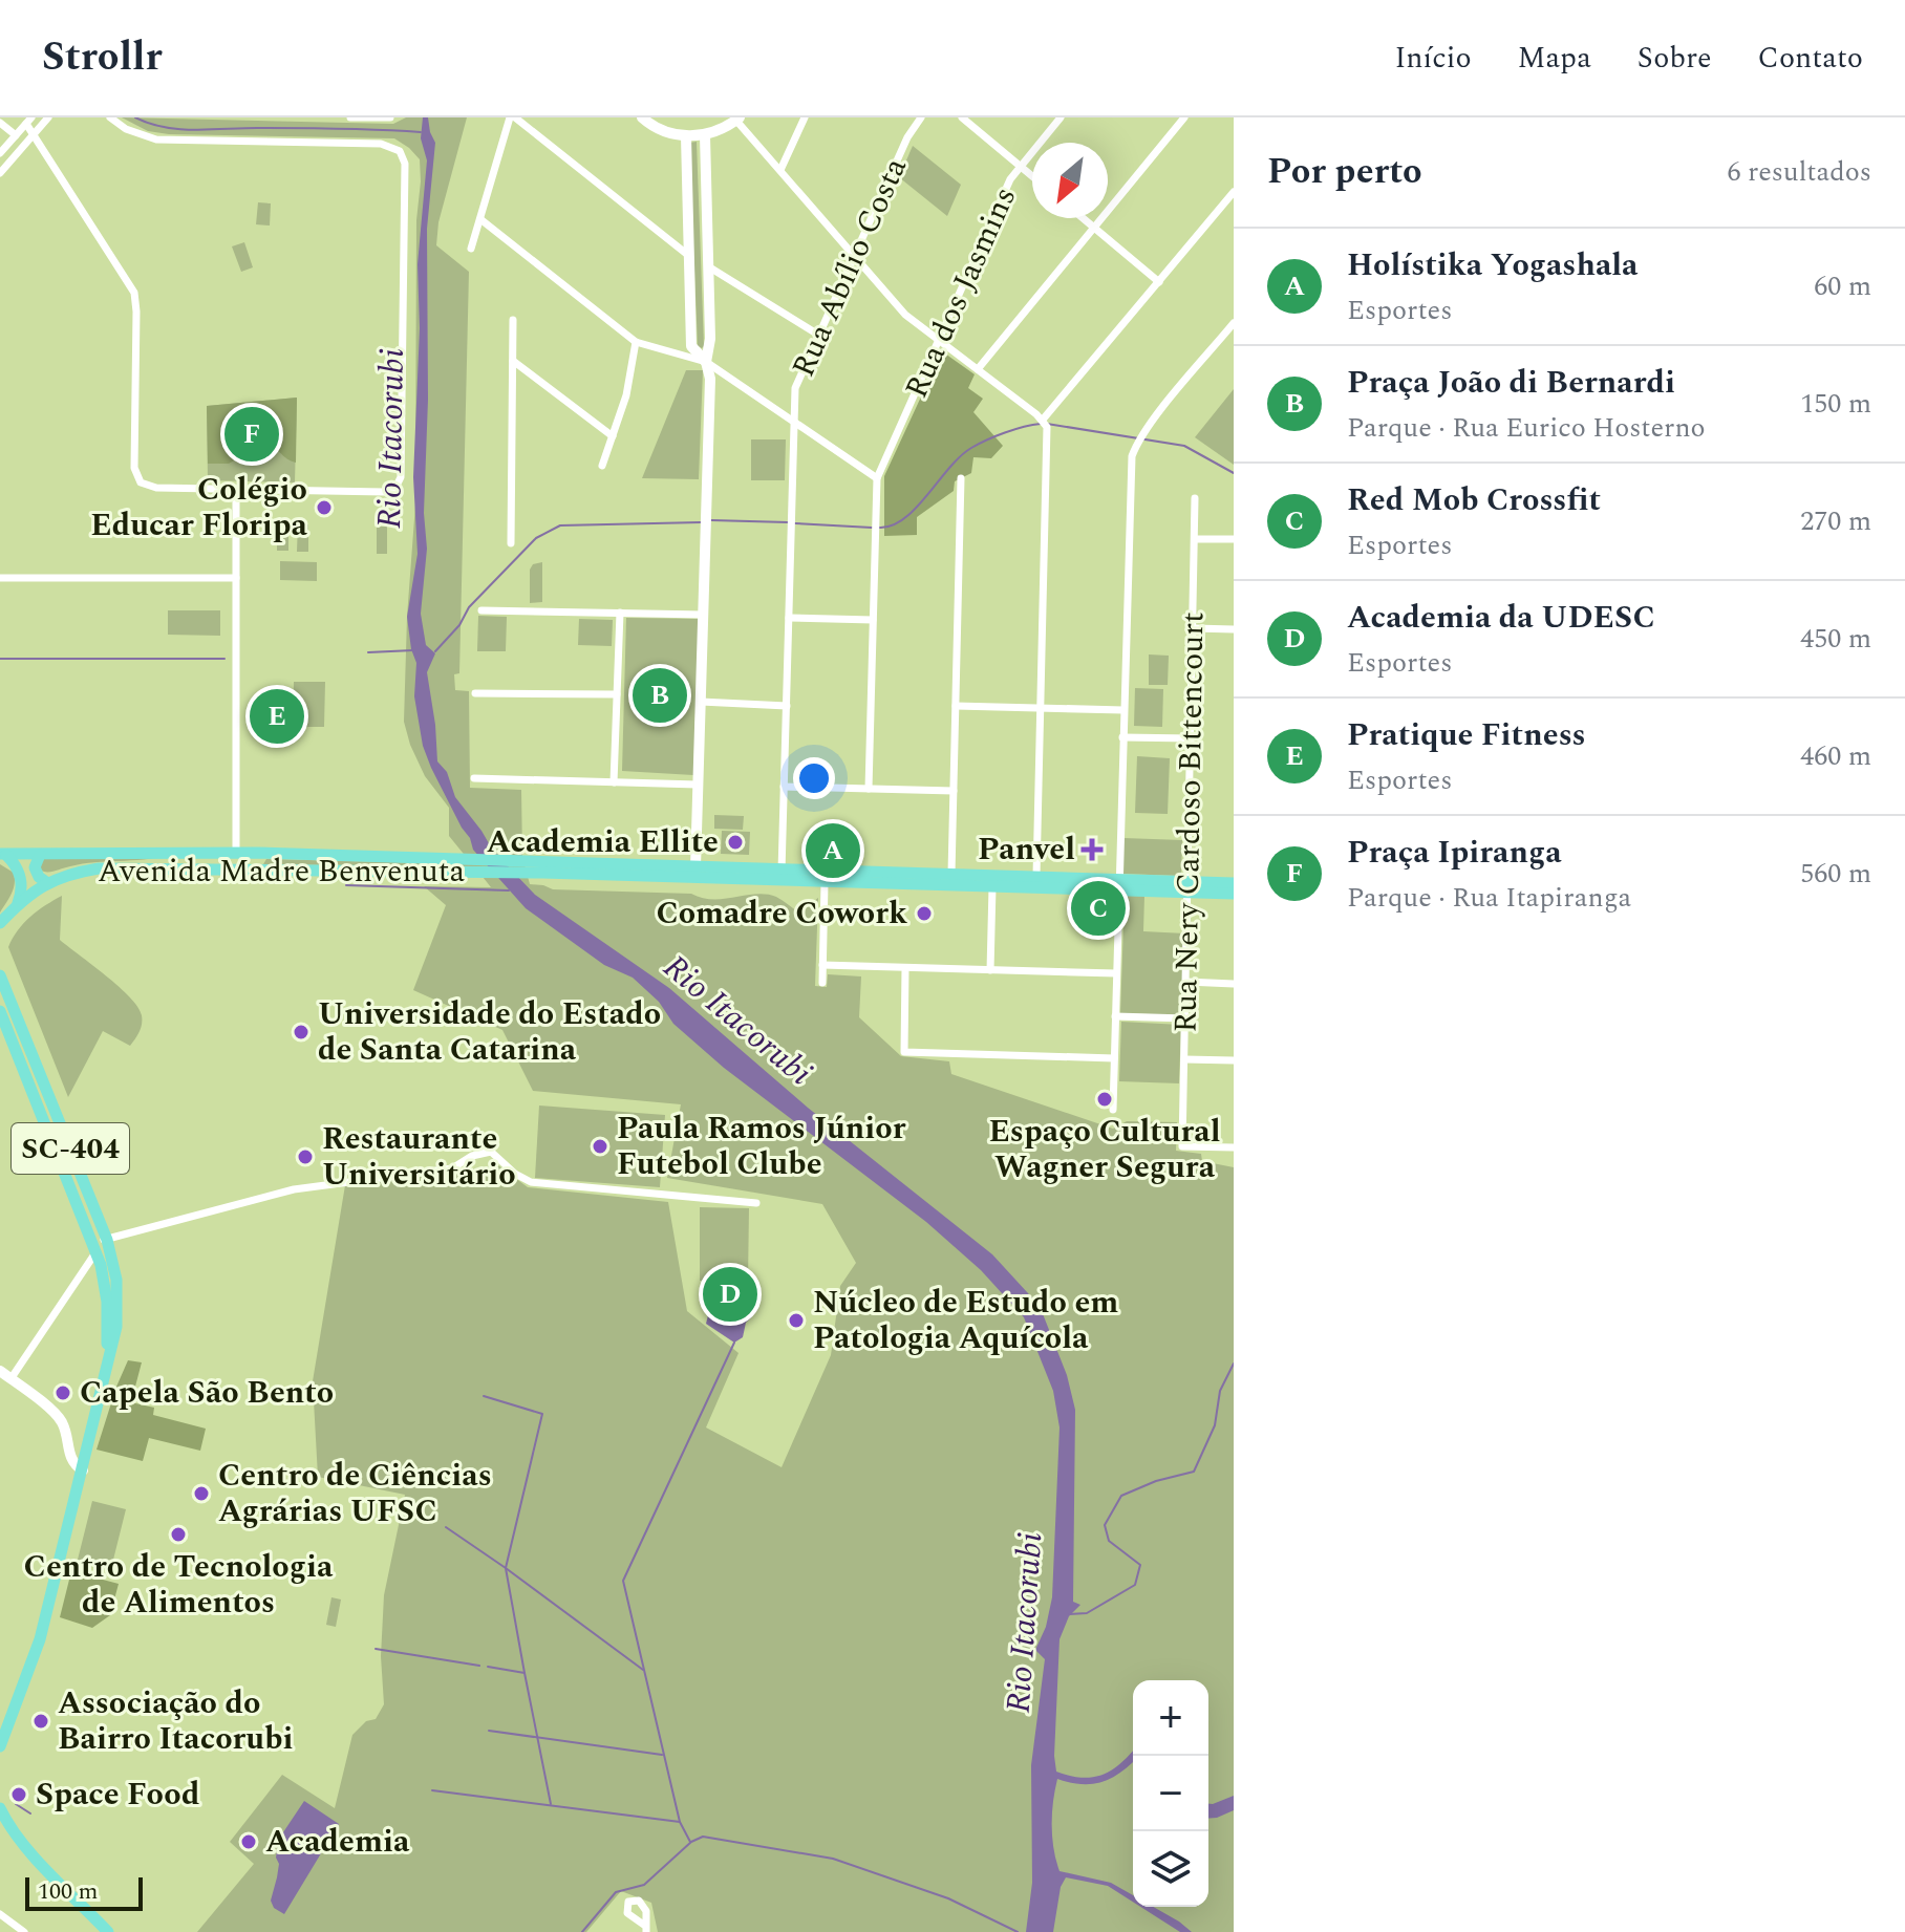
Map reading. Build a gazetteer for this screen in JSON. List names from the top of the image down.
{
  "streets": {
    "main road": ["Avenida Madre Benvenuta", "SC-404"],
    "street": ["Rua Abílio Costa", "Rua dos Jasmins", "Rua Nery Cardoso Bittencourt"]
  },
  "crossings": [
    ["Rua Abílio Costa", "Avenida Madre Benvenuta"],
    ["Rua Nery Cardoso Bittencourt", "Avenida Madre Benvenuta"]
  ],
  "water": ["Rio Itacorubi"],
  "places": {
    "other": [
      "Colégio Educar Floripa",
      "Academia Ellite",
      "Comadre Cowork",
      "Universidade do Estado de Santa Catarina",
      "Espaço Cultural Wagner Segura",
      "Paula Ramos Júnior Futebol Clube",
      "Restaurante Universitário",
      "Núcleo de Estudo em Patologia Aquícola",
      "Capela São Bento",
      "Centro de Ciências Agrárias UFSC",
      "Centro de Tecnologia de Alimentos",
      "Associação do Bairro Itacorubi",
      "Space Food",
      "Academia"
    ],
    "health": ["Panvel"]
  },
  "scale_bar": "100 m",
  "north": "bottom left",
  "page": {
    "header": "Strollr",
    "nav": [
      "Início",
      "Mapa",
      "Sobre",
      "Contato"
    ],
    "heading": ["Por perto", "6 resultados"],
    "list": [
      {
        "mark": "A",
        "name": "Holístika Yogashala",
        "note": "Esportes",
        "value": "60 m"
      },
      {
        "mark": "B",
        "name": "Praça João di Bernardi",
        "note": "Parque · Rua Eurico Hosterno",
        "value": "150 m"
      },
      {
        "mark": "C",
        "name": "Red Mob Crossfit",
        "note": "Esportes",
        "value": "270 m"
      },
      {
        "mark": "D",
        "name": "Academia da UDESC",
        "note": "Esportes",
        "value": "450 m"
      },
      {
        "mark": "E",
        "name": "Pratique Fitness",
        "note": "Esportes",
        "value": "460 m"
      },
      {
        "mark": "F",
        "name": "Praça Ipiranga",
        "note": "Parque · Rua Itapiranga",
        "value": "560 m"
      }
    ],
    "pins": [
      "F",
      "B",
      "E",
      "A",
      "C",
      "D"
    ],
    "map_buttons": ["+", "−"],
    "scale": "100 m"
  }
}
